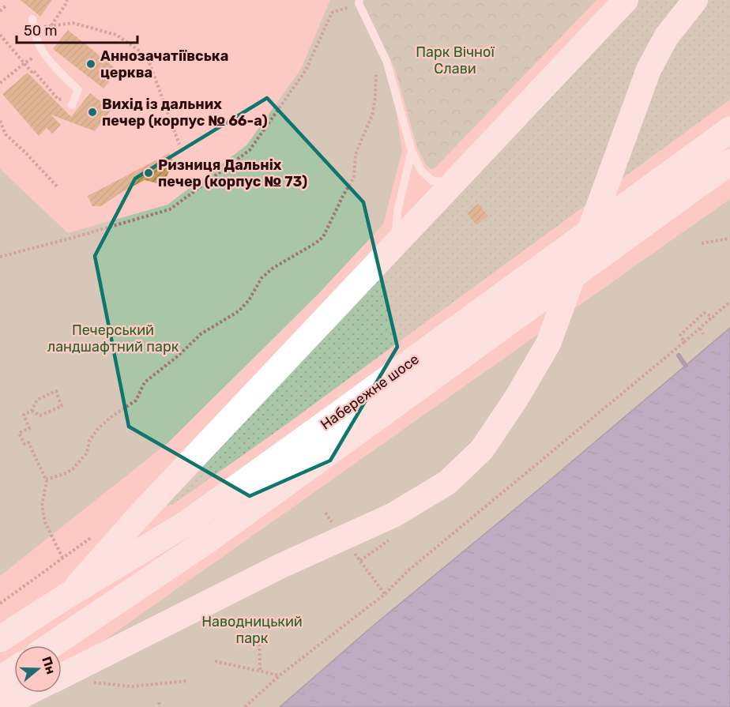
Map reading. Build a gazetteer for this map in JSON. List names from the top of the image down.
{
  "streets": {
    "main road": ["Набережне шосе"]
  },
  "parks": ["Парк Вічної Слави", "Печерський ландшафтний парк", "Наводницький парк"],
  "places": ["Аннозачатіївська церква", "Вихід із дальних печер (корпус № 66-а)", "Ризниця Дальніх печер (корпус № 73)"],
  "scale_bar": "50 m",
  "north": "right"
}
